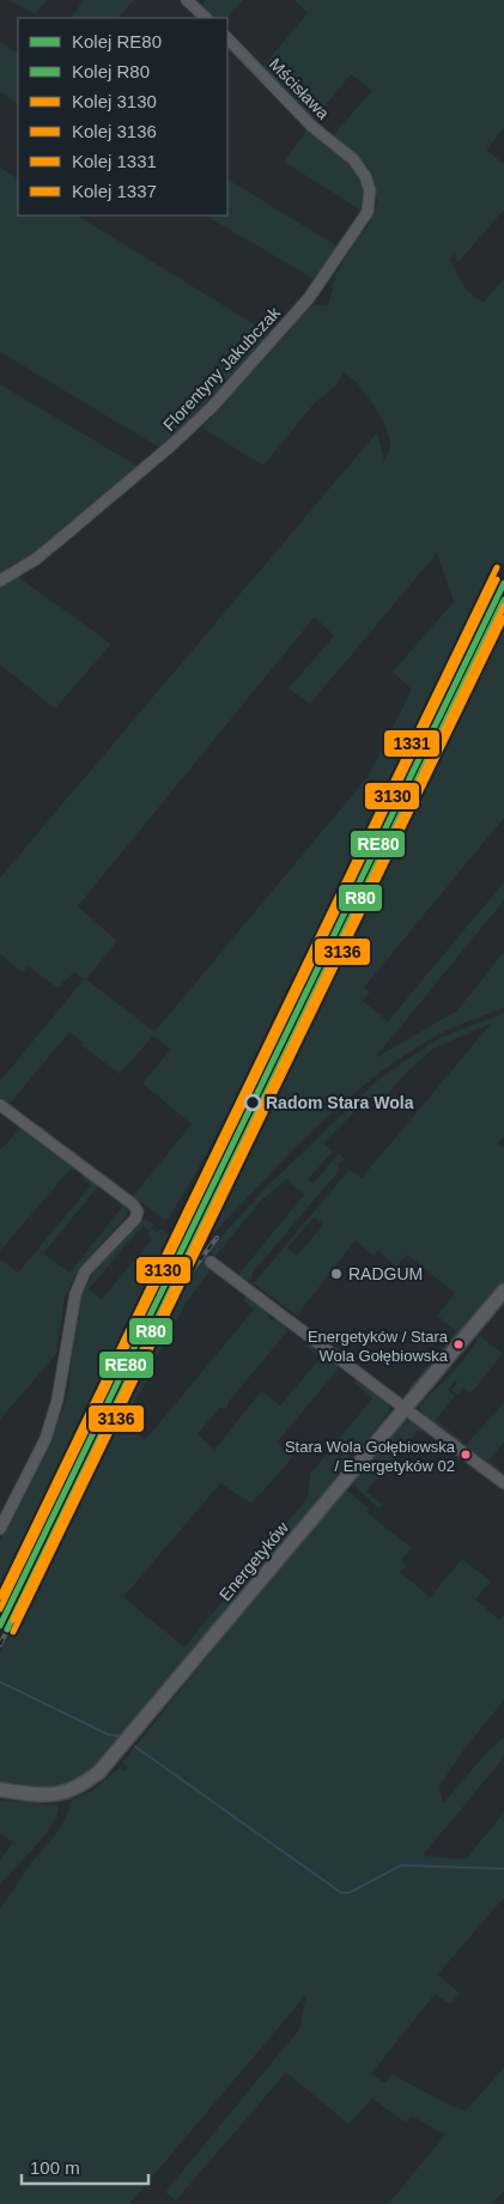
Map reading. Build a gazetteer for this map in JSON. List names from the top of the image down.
{
  "streets": {
    "main road": ["Energetyków"],
    "street": ["Mścisława", "Florentyny Jakubczak"]
  },
  "crossings": [
    ["Mścisława", "Florentyny Jakubczak"]
  ],
  "places": [
    "Radom Stara Wola",
    "RADGUM",
    "Energetyków / Stara Wola Gołębiowska",
    "Stara Wola Gołębiowska / Energetyków 02"
  ],
  "lines": [
    "rail line 1331",
    "rail line 3130",
    "rail line RE80",
    "rail line R80",
    "rail line 1337",
    "rail line 3136"
  ],
  "legend": [
    "Kolej RE80",
    "Kolej R80",
    "Kolej 3130",
    "Kolej 3136",
    "Kolej 1331",
    "Kolej 1337"
  ],
  "scale_bar": "100 m"
}
